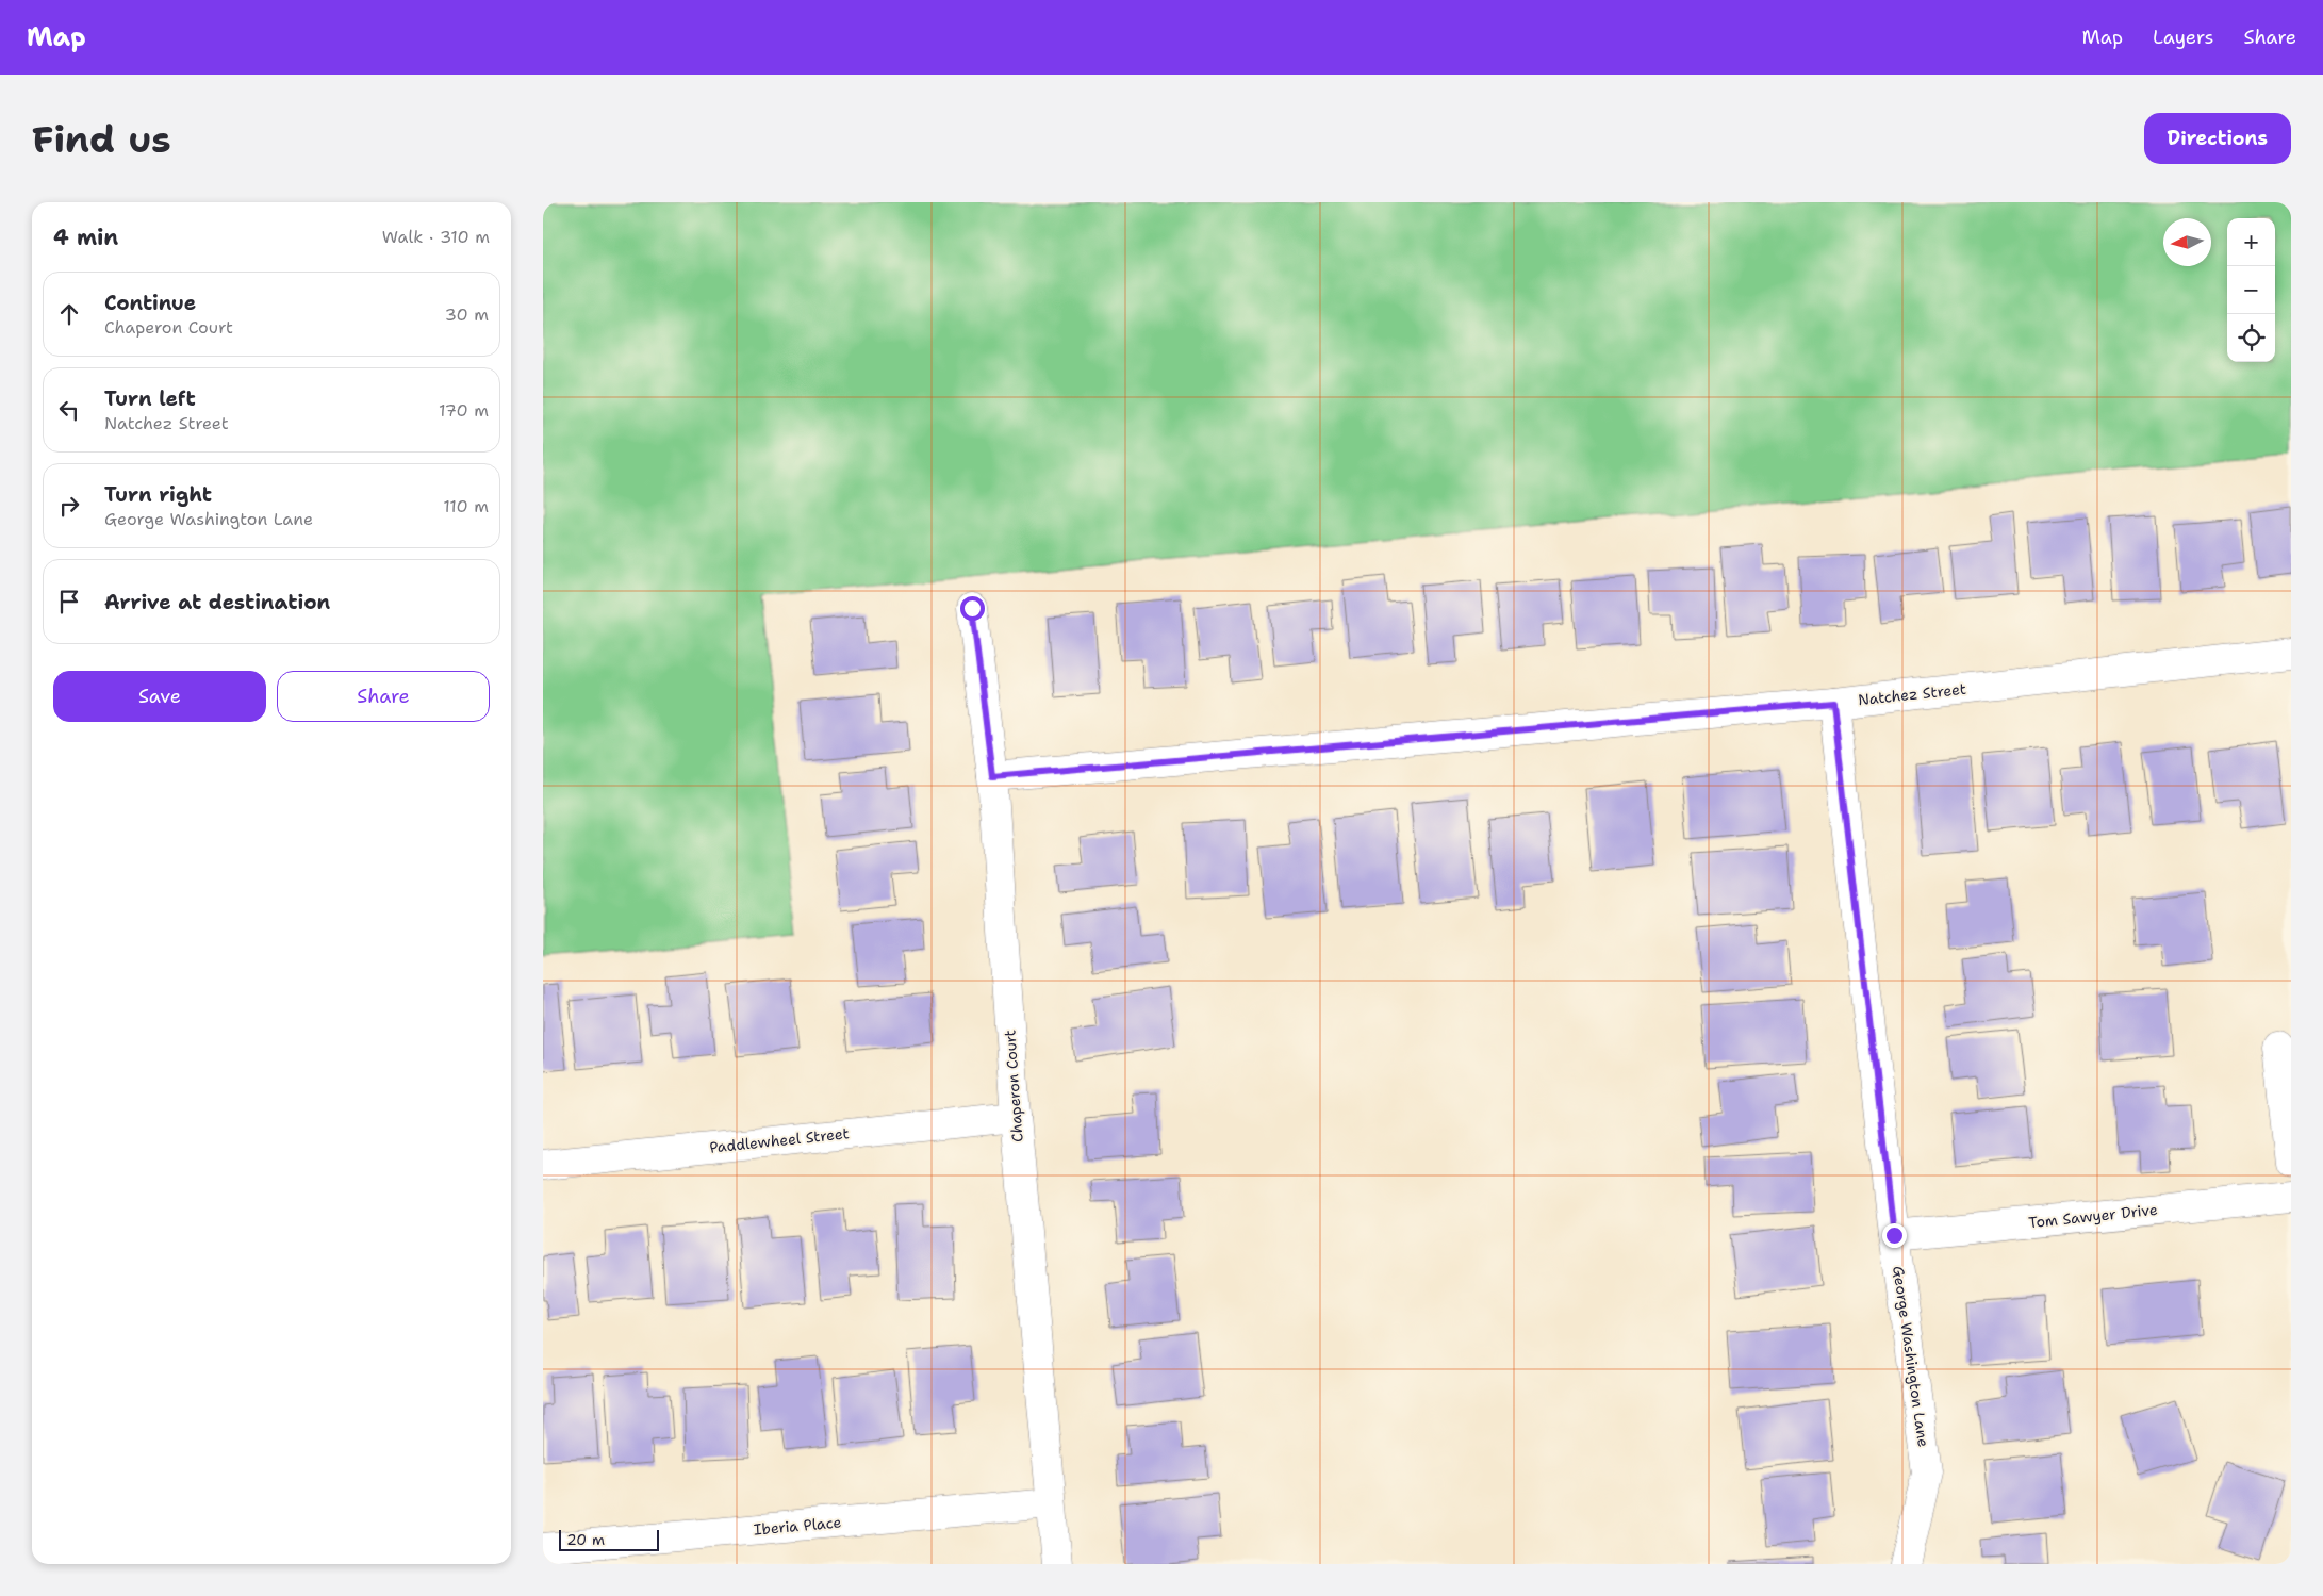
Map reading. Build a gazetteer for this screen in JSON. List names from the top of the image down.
{
  "streets": {
    "street": [
      "Natchez Street",
      "Chaperon Court",
      "Paddlewheel Street",
      "Tom Sawyer Drive",
      "George Washington Lane",
      "Iberia Place"
    ]
  },
  "crossings": [
    ["Natchez Street", "Chaperon Court"],
    ["Natchez Street", "George Washington Lane"],
    ["Chaperon Court", "Paddlewheel Street"],
    ["Chaperon Court", "Iberia Place"],
    ["Tom Sawyer Drive", "George Washington Lane"]
  ],
  "scale_bar": "20 m",
  "north": "left",
  "page": {
    "header": "Map",
    "nav": ["Map", "Layers", "Share"],
    "buttons": [
      "Directions",
      ["Save", "Share"]
    ],
    "title": "Find us",
    "heading": ["4 min", "Walk · 310 m"],
    "map_buttons": ["+", "−"],
    "list": [
      ["Continue", "Chaperon Court", "30 m"],
      ["Turn left", "Natchez Street", "170 m"],
      ["Turn right", "George Washington Lane", "110 m"],
      "Arrive at destination"
    ],
    "scale": "20 m"
  }
}
